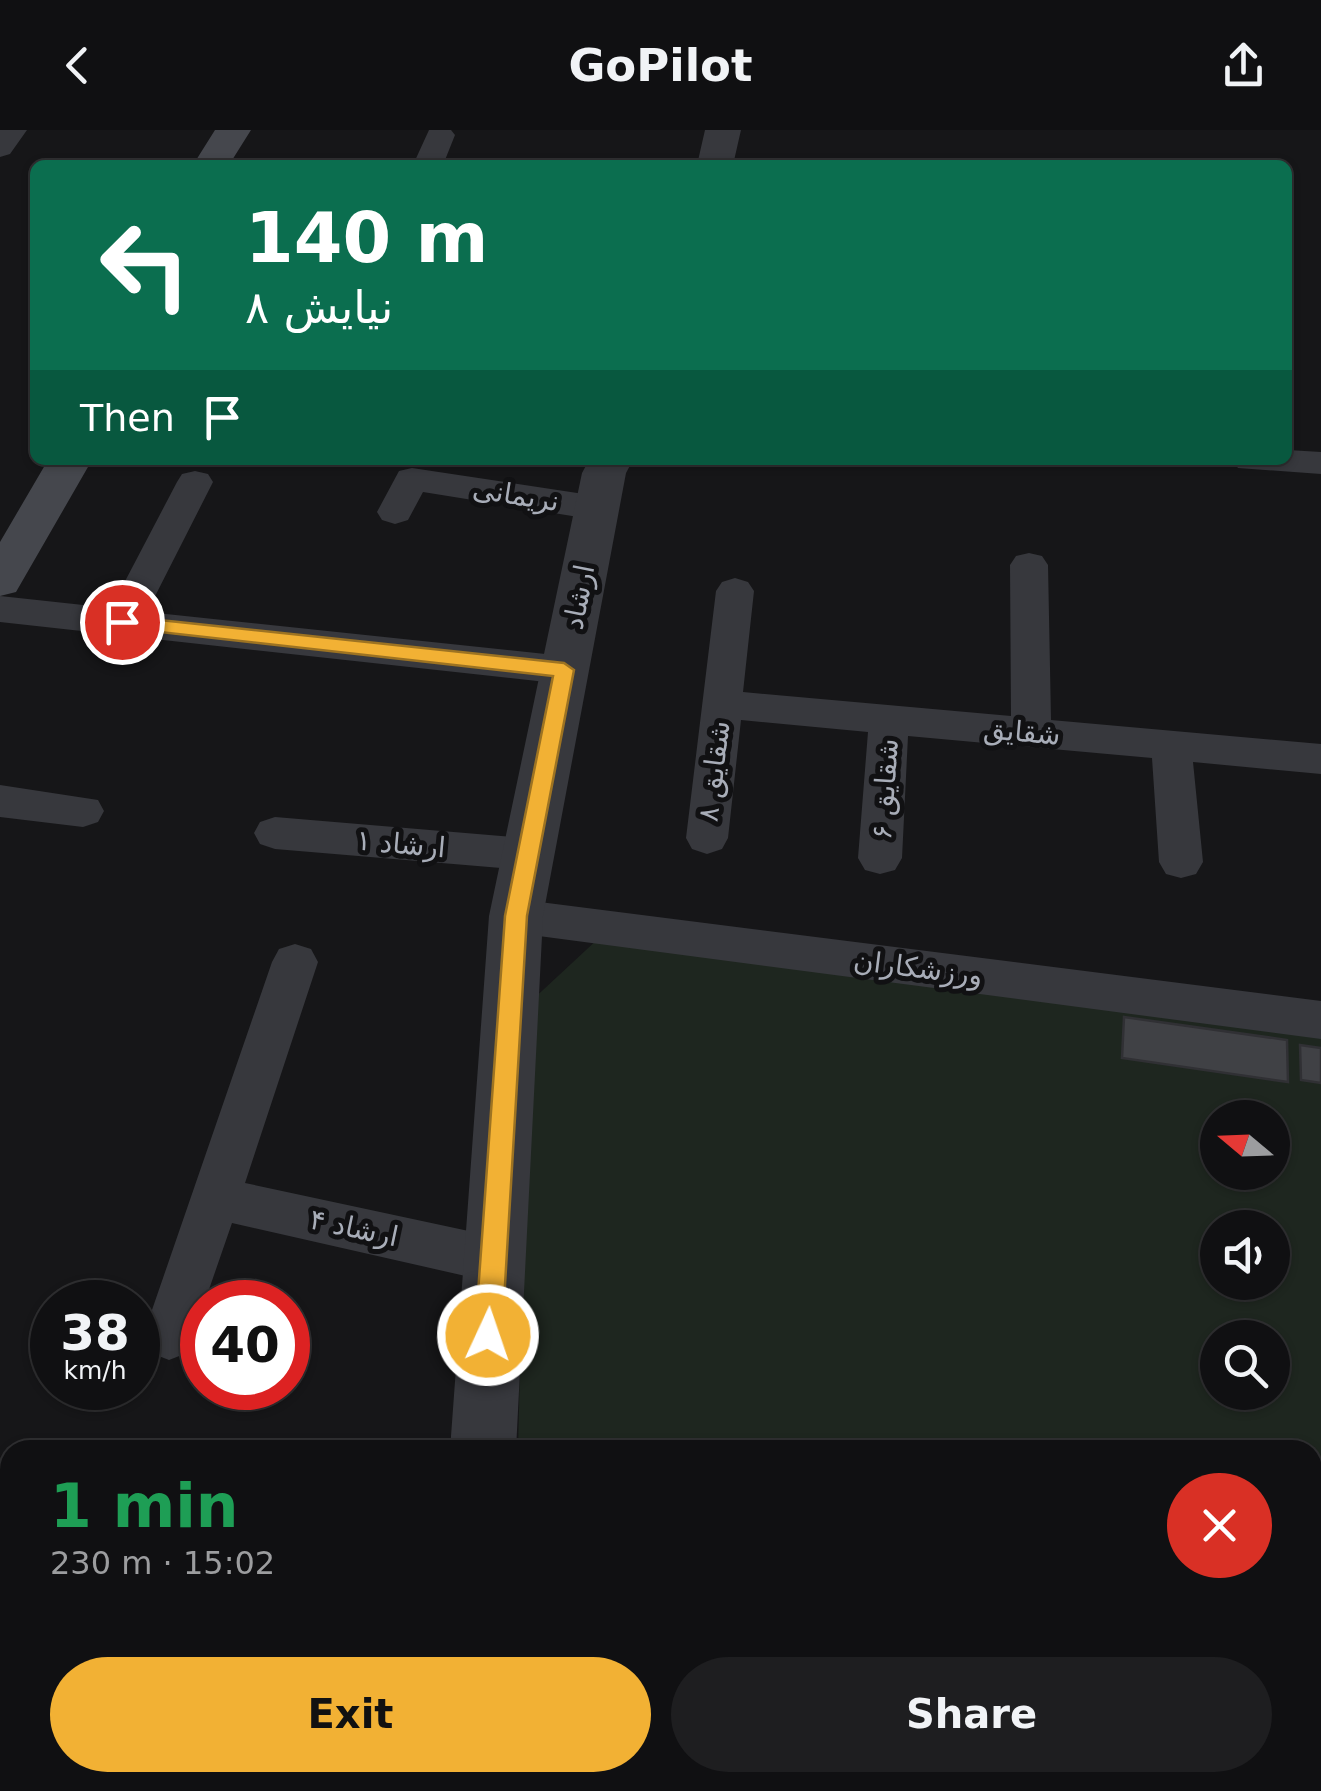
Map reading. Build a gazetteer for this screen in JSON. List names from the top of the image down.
{
  "streets": {
    "street": [
      "نریمانی",
      "ارشاد",
      "شقایق",
      "شقایق ۸",
      "شقایق ۶",
      "ارشاد ۱",
      "ورزشکاران",
      "ارشاد ۴"
    ]
  },
  "crossings": [
    ["نریمانی", "ارشاد"],
    ["ارشاد", "ارشاد ۱"],
    ["ارشاد", "ورزشکاران"],
    ["ارشاد", "ارشاد ۴"],
    ["شقایق", "شقایق ۸"],
    ["شقایق", "شقایق ۶"]
  ],
  "north": "left",
  "page": {
    "header": "GoPilot",
    "turn": ["140 m", "نیایش ۸"],
    "then": "Then",
    "speed": "38 km/h",
    "limit": "40",
    "heading": ["1 min", "230 m · 15:02"],
    "buttons": ["Exit", "Share"]
  }
}
